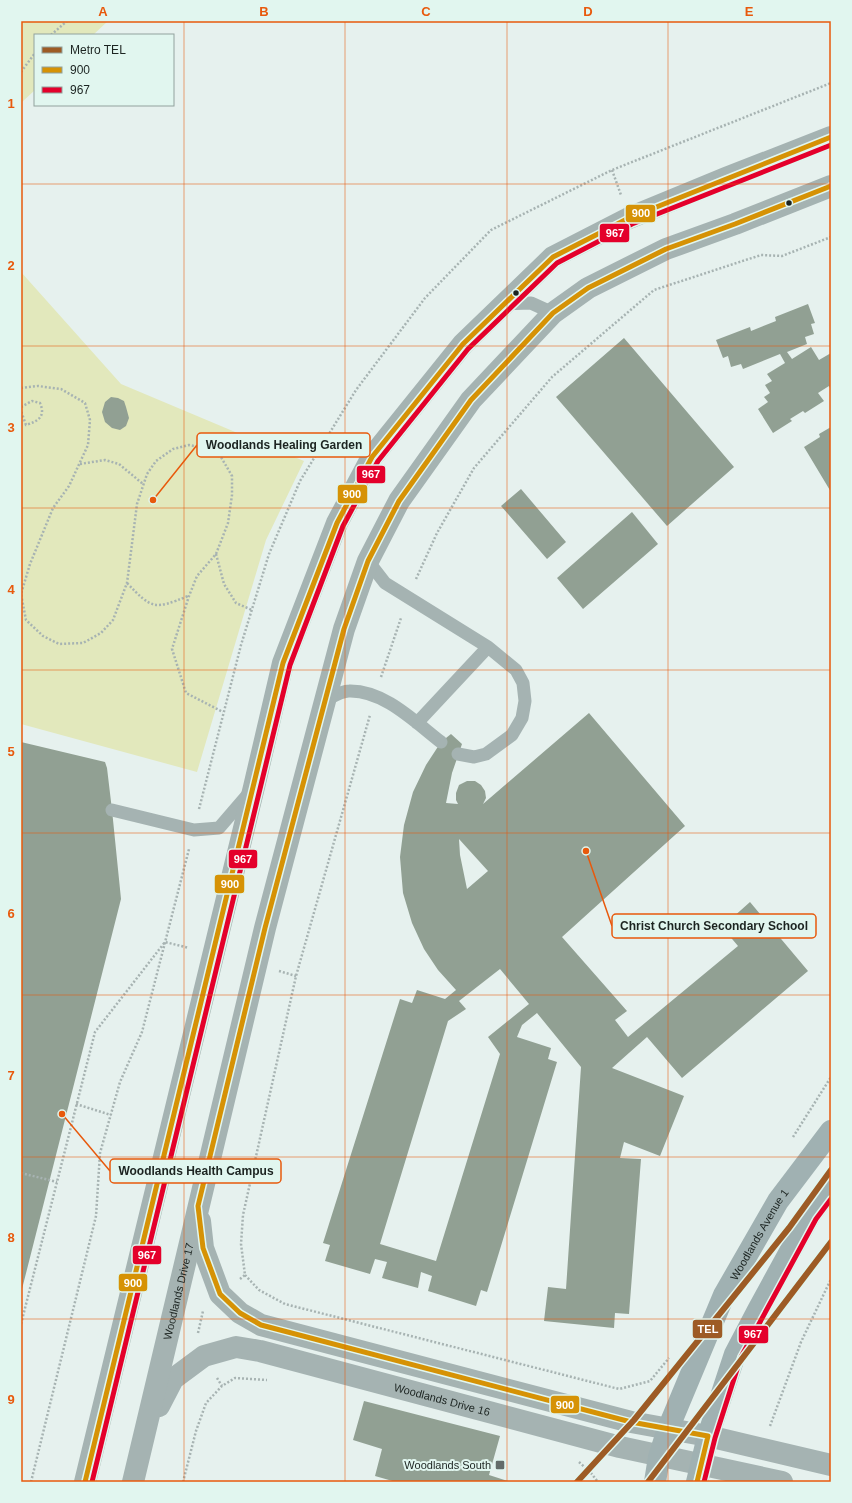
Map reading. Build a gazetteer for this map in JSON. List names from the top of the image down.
{
  "streets": {
    "street": ["Woodlands Avenue 1", "Woodlands Drive 17", "Woodlands Drive 16"]
  },
  "crossings": [
    ["Woodlands Avenue 1", "Woodlands Drive 16"],
    ["Woodlands Drive 17", "Woodlands Drive 16"]
  ],
  "places": {
    "other": ["Woodlands Healing Garden", "Christ Church Secondary School", "Woodlands Health Campus"],
    "transit": ["Woodlands South"]
  },
  "lines": ["transit line 900", "transit line 967", "metro line TEL"],
  "legend": ["Metro TEL", "900", "967"],
  "grid": {
    "columns": [
      "A",
      "B",
      "C",
      "D",
      "E"
    ],
    "rows": [
      "1",
      "2",
      "3",
      "4",
      "5",
      "6",
      "7",
      "8",
      "9"
    ]
  }
}
